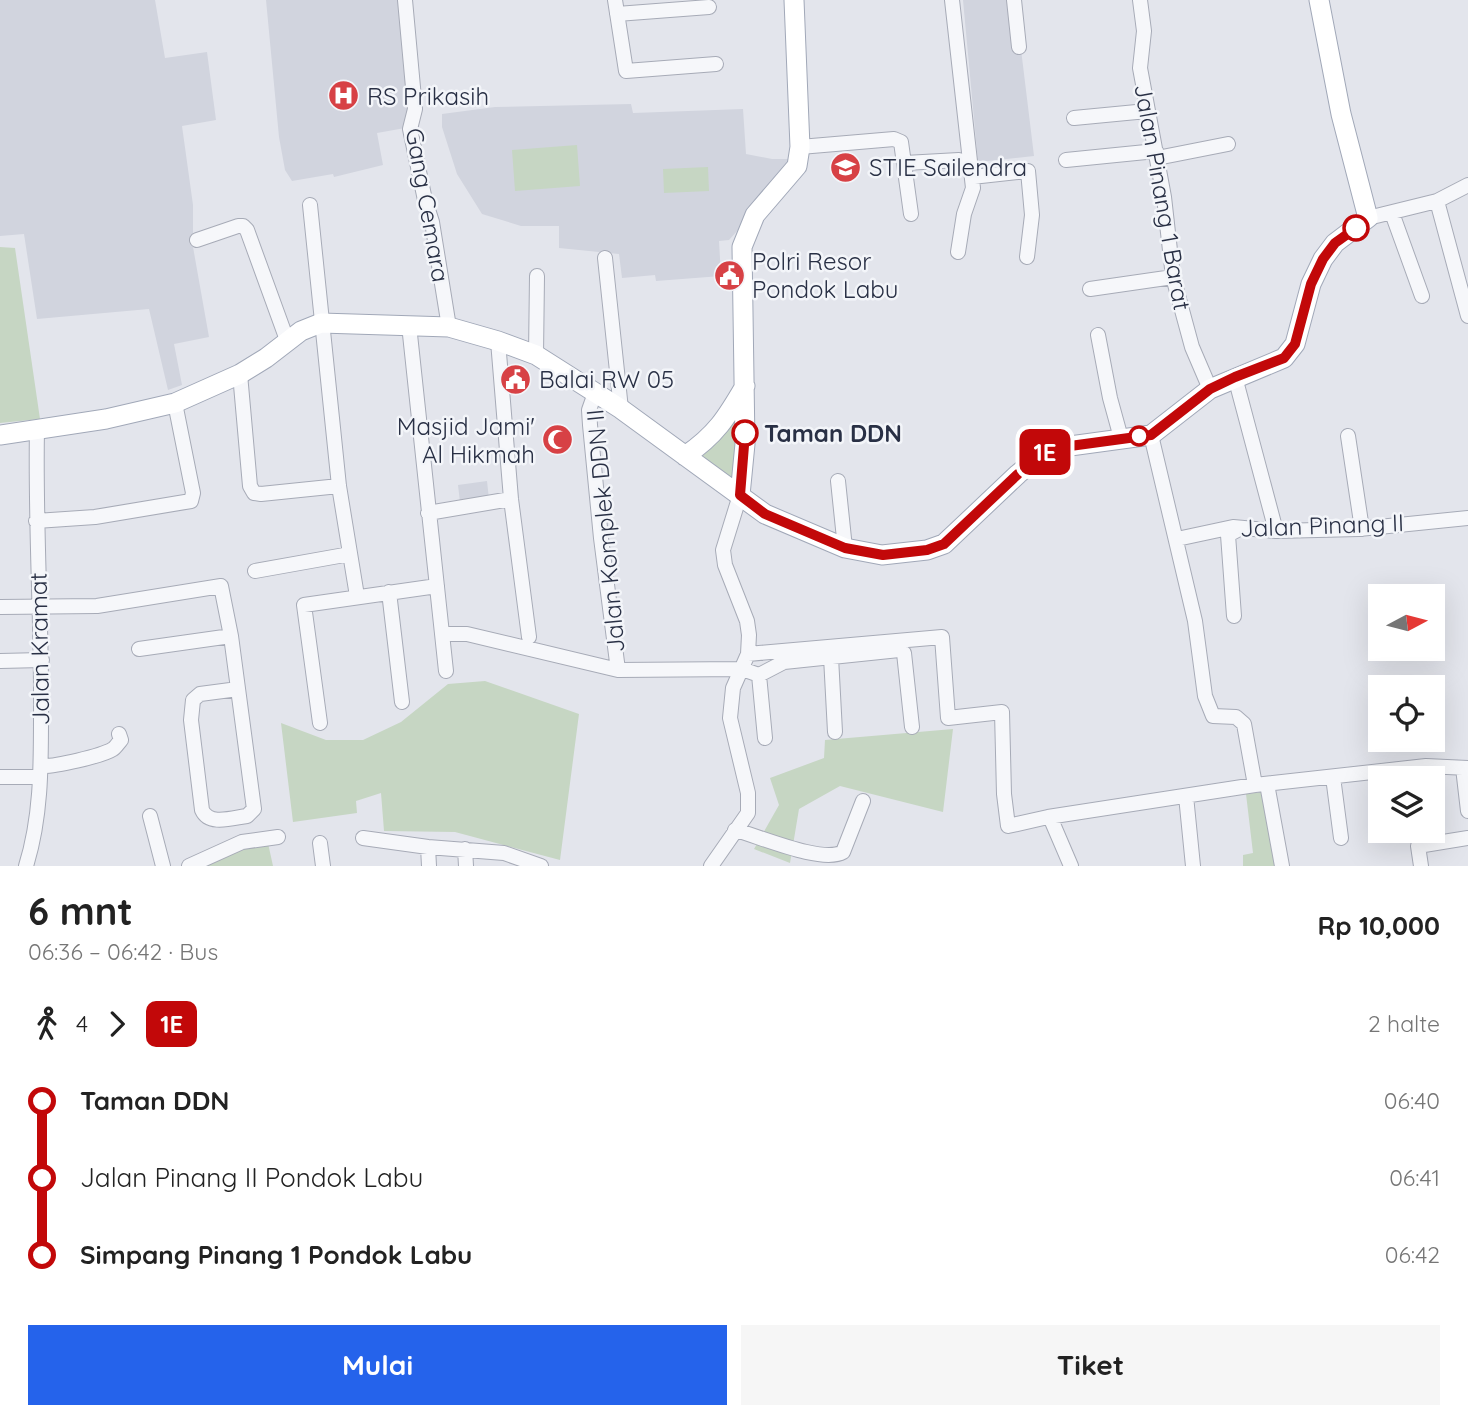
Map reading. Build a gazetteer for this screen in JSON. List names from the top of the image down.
{
  "streets": {
    "street": [
      "Jalan Pinang 1 Barat",
      "Gang Cemara",
      "Jalan Pinang II",
      "Jalan Komplek DDN II",
      "Jalan Kramat"
    ]
  },
  "places": {
    "hospital": ["RS Prikasih"],
    "school or university": ["STIE Sailendra"],
    "public building": ["Polri Resor Pondok Labu", "Balai RW 05"],
    "other": ["Taman DDN"],
    "mosque": ["Masjid Jami' Al Hikmah"]
  },
  "lines": ["bus line 1E"],
  "north": "right",
  "page": {
    "on_map": "1E",
    "heading": ["6 mnt", "06:36 – 06:42 · Bus", "Rp 10,000"],
    "legs": ["4", "1E", "2 halte"],
    "list": [
      {
        "name": "Taman DDN",
        "value": "06:40"
      },
      {
        "name": "Jalan Pinang II Pondok Labu",
        "value": "06:41"
      },
      {
        "name": "Simpang Pinang 1 Pondok Labu",
        "value": "06:42"
      }
    ],
    "buttons": ["Mulai", "Tiket"]
  }
}
